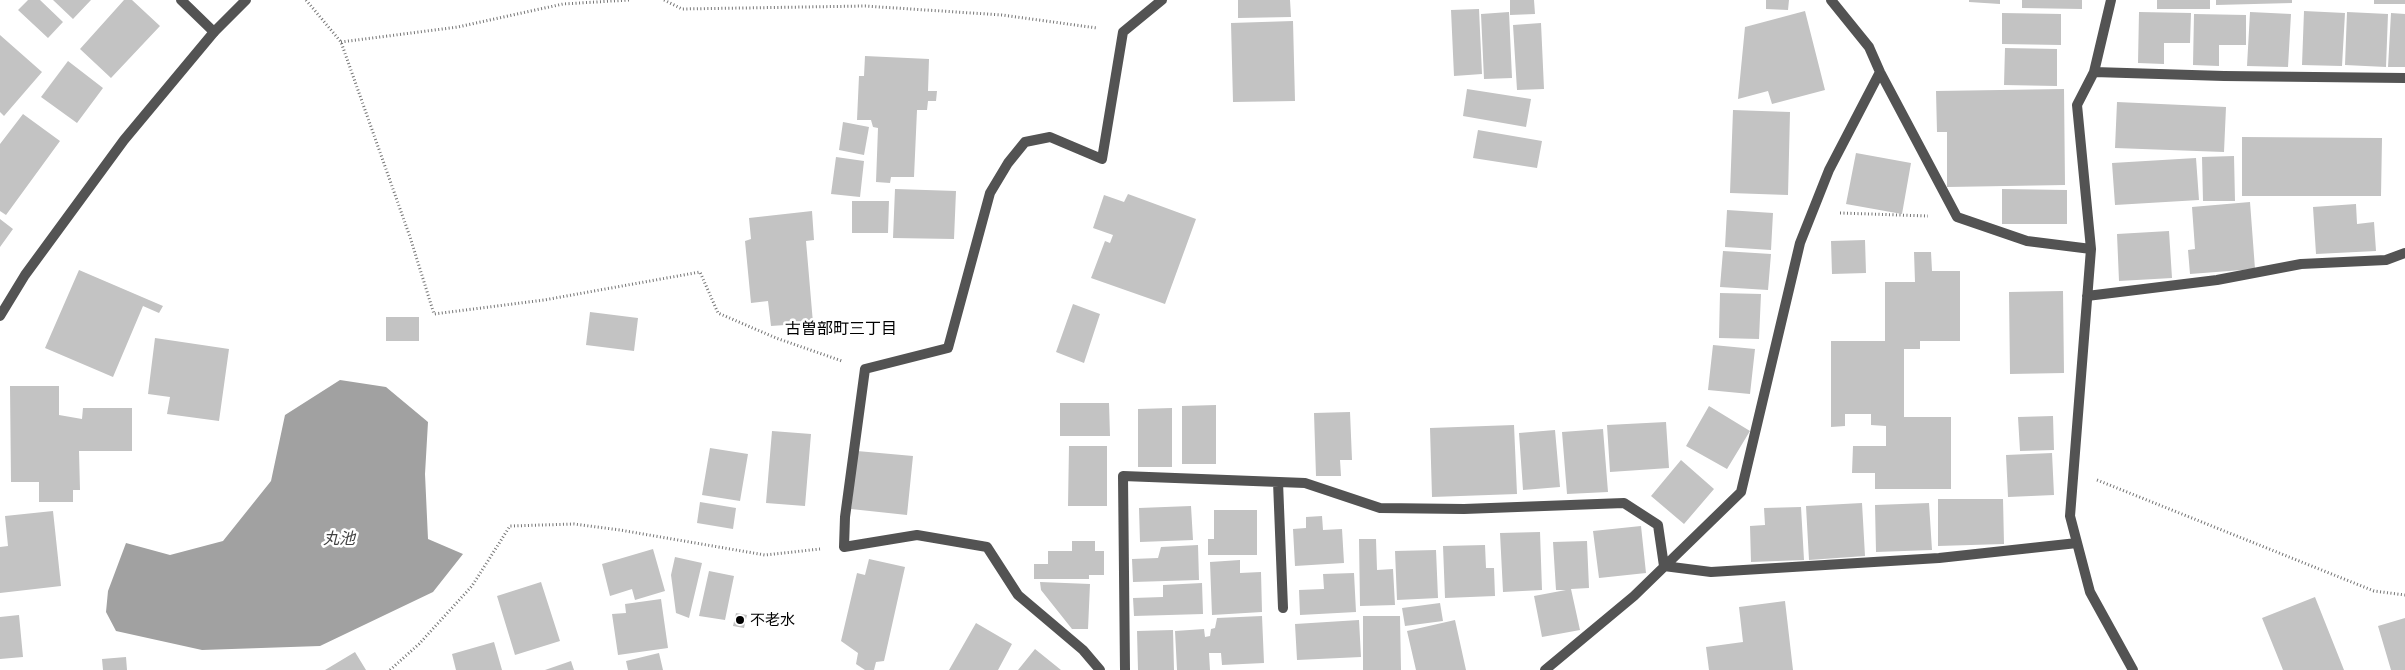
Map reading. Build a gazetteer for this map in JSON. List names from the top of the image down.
{
  "districts": ["古曽部町三丁目"],
  "water": ["丸池"],
  "places": ["不老水"]
}
